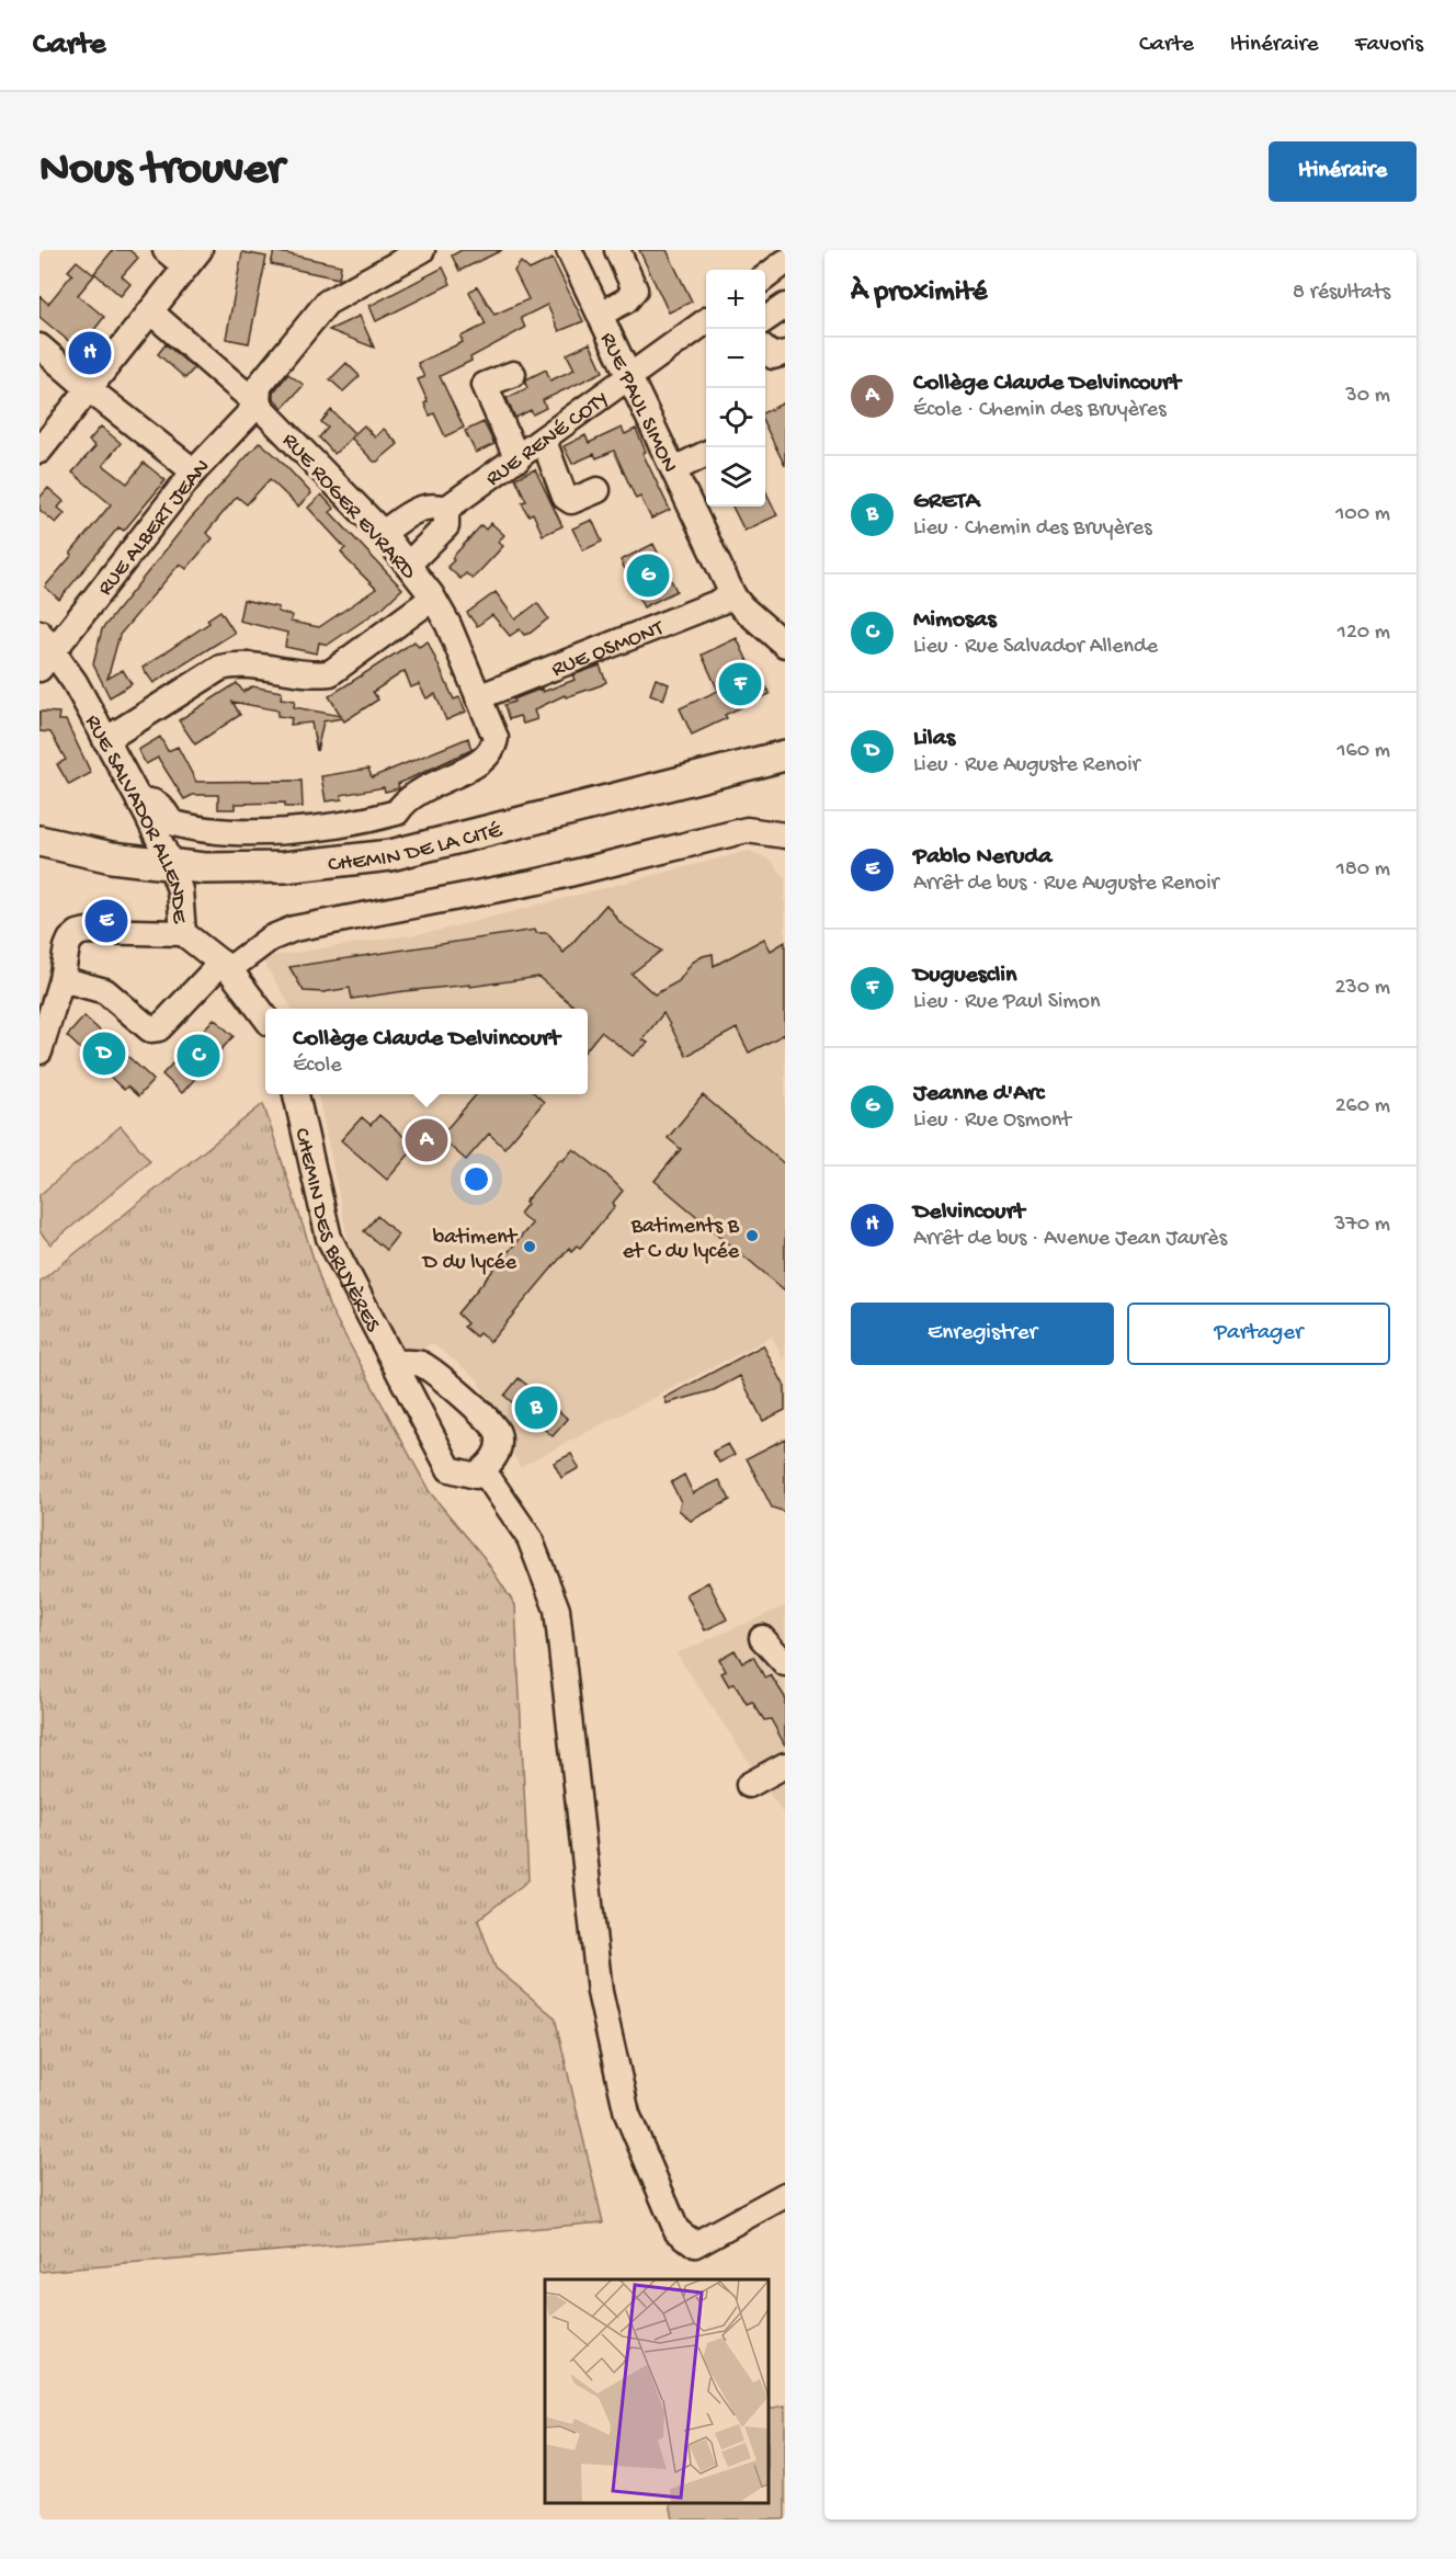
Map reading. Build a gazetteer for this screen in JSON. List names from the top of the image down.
{
  "streets": {
    "main road": ["CHEMIN DE LA CITÉ"],
    "street": [
      "RUE PAUL SIMON",
      "RUE RENÉ COTY",
      "RUE ROGER EVRARD",
      "RUE ALBERT JEAN",
      "RUE OSMONT",
      "RUE SALVADOR ALLENDE",
      "CHEMIN DES BRUYÈRES"
    ]
  },
  "crossings": [
    ["RUE PAUL SIMON", "RUE RENÉ COTY"],
    ["RUE PAUL SIMON", "RUE OSMONT"],
    ["RUE RENÉ COTY", "RUE ROGER EVRARD"],
    ["RUE ROGER EVRARD", "RUE ALBERT JEAN"],
    ["RUE ROGER EVRARD", "RUE OSMONT"],
    ["RUE ROGER EVRARD", "CHEMIN DE LA CITÉ"],
    ["RUE ALBERT JEAN", "RUE SALVADOR ALLENDE"],
    ["RUE SALVADOR ALLENDE", "CHEMIN DE LA CITÉ"]
  ],
  "places": ["Batiments B et C du lycée", "batiment D du lycée"],
  "page": {
    "header": "Carte",
    "nav": ["Carte", "Itinéraire", "Favoris"],
    "buttons": [
      "Itinéraire",
      ["Enregistrer", "Partager"]
    ],
    "title": "Nous trouver",
    "heading": ["À proximité", "8 résultats"],
    "map_buttons": ["+", "−"],
    "pins": [
      "H",
      "G",
      "F",
      "E",
      "D",
      "C",
      "A",
      "B"
    ],
    "list": [
      {
        "mark": "A",
        "name": "Collège Claude Delvincourt",
        "note": "École · Chemin des Bruyères",
        "value": "30 m"
      },
      {
        "mark": "B",
        "name": "GRETA",
        "note": "Lieu · Chemin des Bruyères",
        "value": "100 m"
      },
      {
        "mark": "C",
        "name": "Mimosas",
        "note": "Lieu · Rue Salvador Allende",
        "value": "120 m"
      },
      {
        "mark": "D",
        "name": "Lilas",
        "note": "Lieu · Rue Auguste Renoir",
        "value": "160 m"
      },
      {
        "mark": "E",
        "name": "Pablo Neruda",
        "note": "Arrêt de bus · Rue Auguste Renoir",
        "value": "180 m"
      },
      {
        "mark": "F",
        "name": "Duguesclin",
        "note": "Lieu · Rue Paul Simon",
        "value": "230 m"
      },
      {
        "mark": "G",
        "name": "Jeanne d'Arc",
        "note": "Lieu · Rue Osmont",
        "value": "260 m"
      },
      {
        "mark": "H",
        "name": "Delvincourt",
        "note": "Arrêt de bus · Avenue Jean Jaurès",
        "value": "370 m"
      }
    ],
    "popup": ["Collège Claude Delvincourt", "École"]
  }
}
